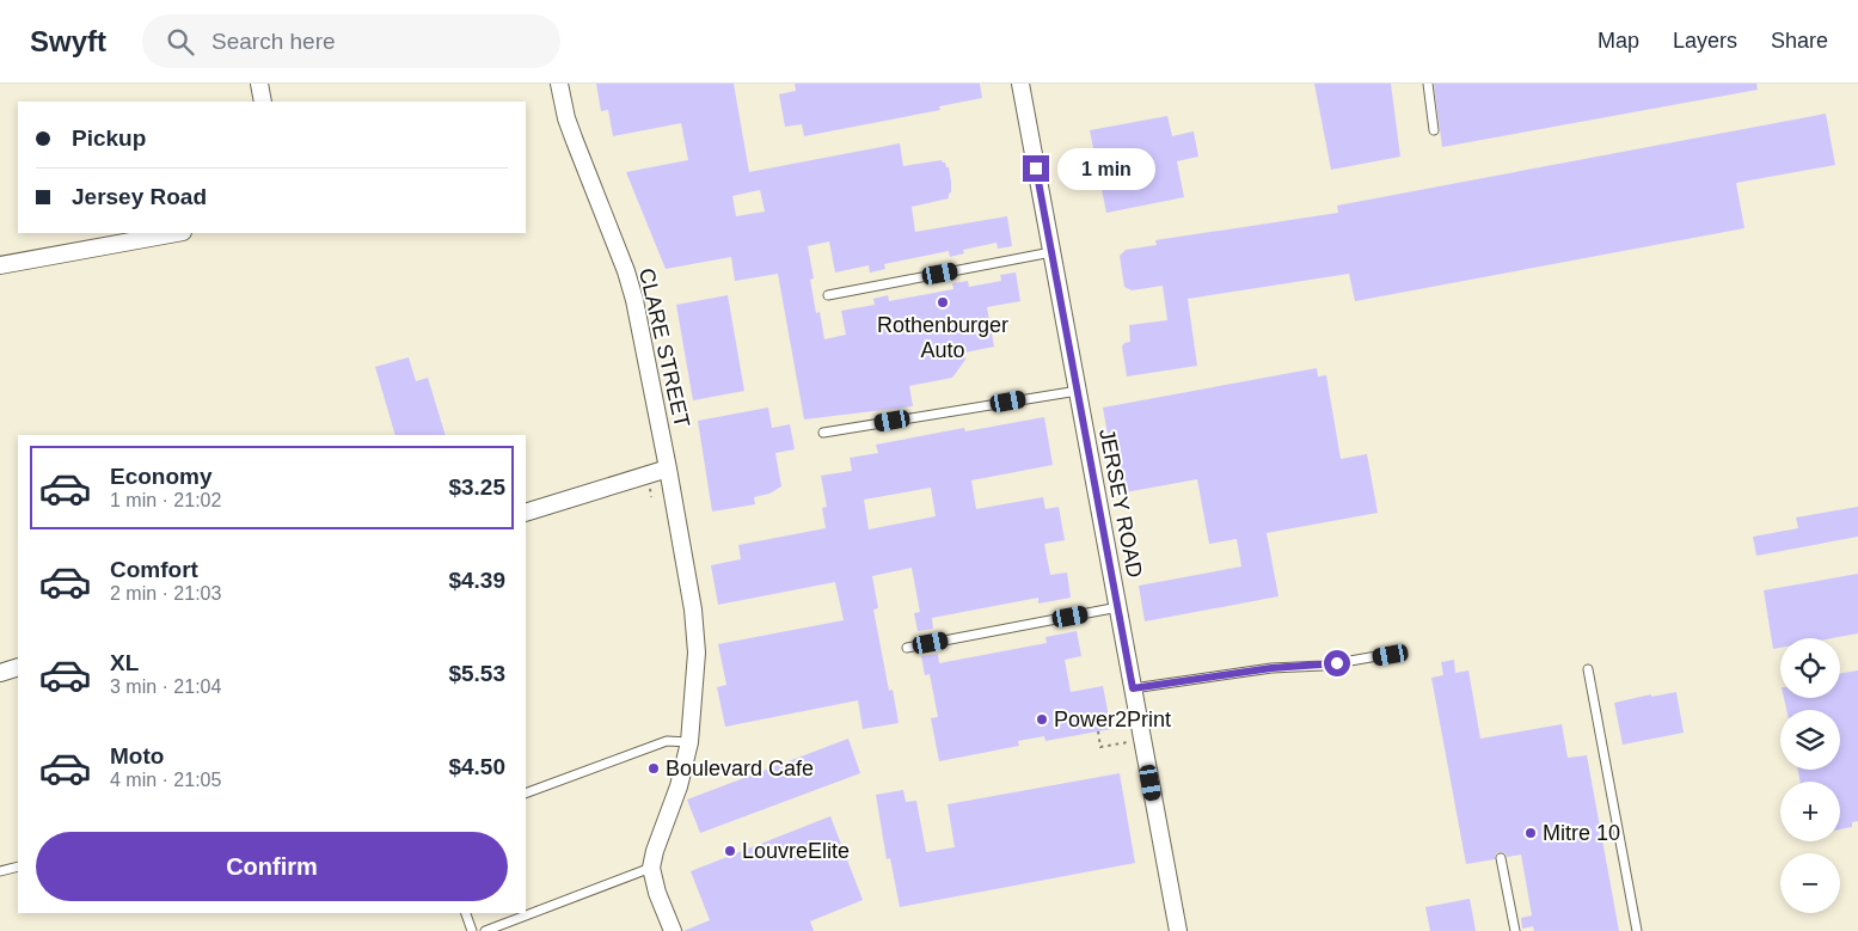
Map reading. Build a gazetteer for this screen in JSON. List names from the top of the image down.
{
  "streets": {
    "street": ["CLARE STREET", "JERSEY ROAD"]
  },
  "places": [
    "Rothenburger Auto",
    "Power2Print",
    "Boulevard Cafe",
    "Mitre 10",
    "LouvreElite"
  ],
  "page": {
    "header": "Swyft",
    "search": "Search here",
    "nav": ["Map", "Layers", "Share"],
    "banner": ["Pickup", "Jersey Road"],
    "bubble": "1 min",
    "list": [
      {
        "name": "Economy",
        "note": "1 min · 21:02",
        "value": "$3.25"
      },
      {
        "name": "Comfort",
        "note": "2 min · 21:03",
        "value": "$4.39"
      },
      {
        "name": "XL",
        "note": "3 min · 21:04",
        "value": "$5.53"
      },
      {
        "name": "Moto",
        "note": "4 min · 21:05",
        "value": "$4.50"
      }
    ],
    "map_buttons": ["+", "−"],
    "buttons": "Confirm"
  }
}
